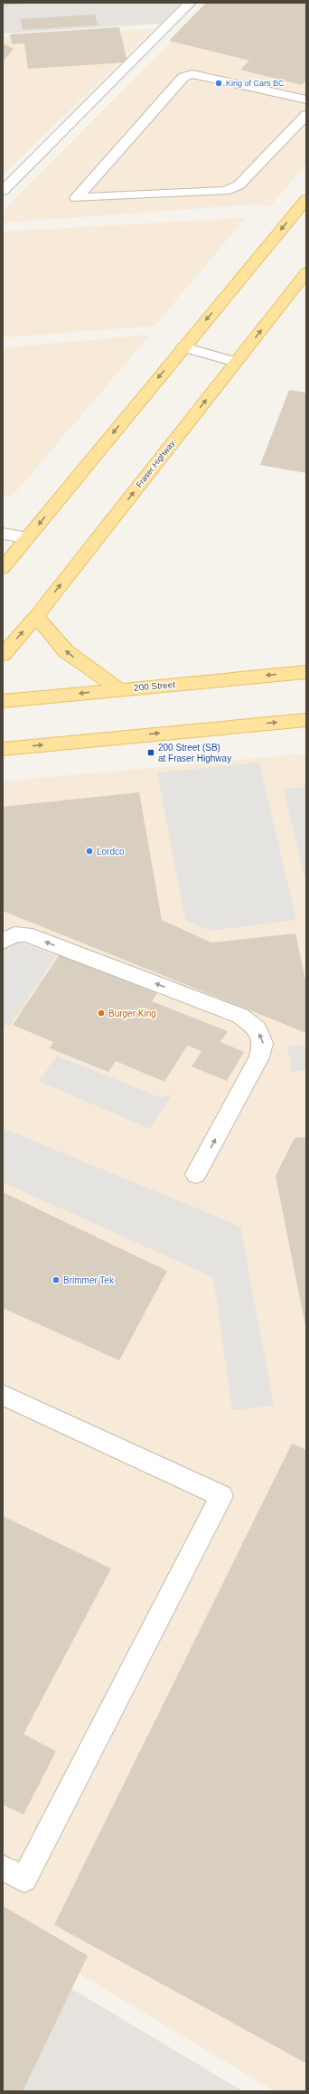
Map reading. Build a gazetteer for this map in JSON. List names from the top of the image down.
{
  "streets": {
    "main road": ["Fraser Highway", "200 Street"]
  },
  "places": {
    "other": [
      "King of Cars BC",
      "Lordco",
      "Burger King",
      "Brimmer Tek"
    ],
    "transit": ["200 Street (SB) at Fraser Highway"]
  }
}
